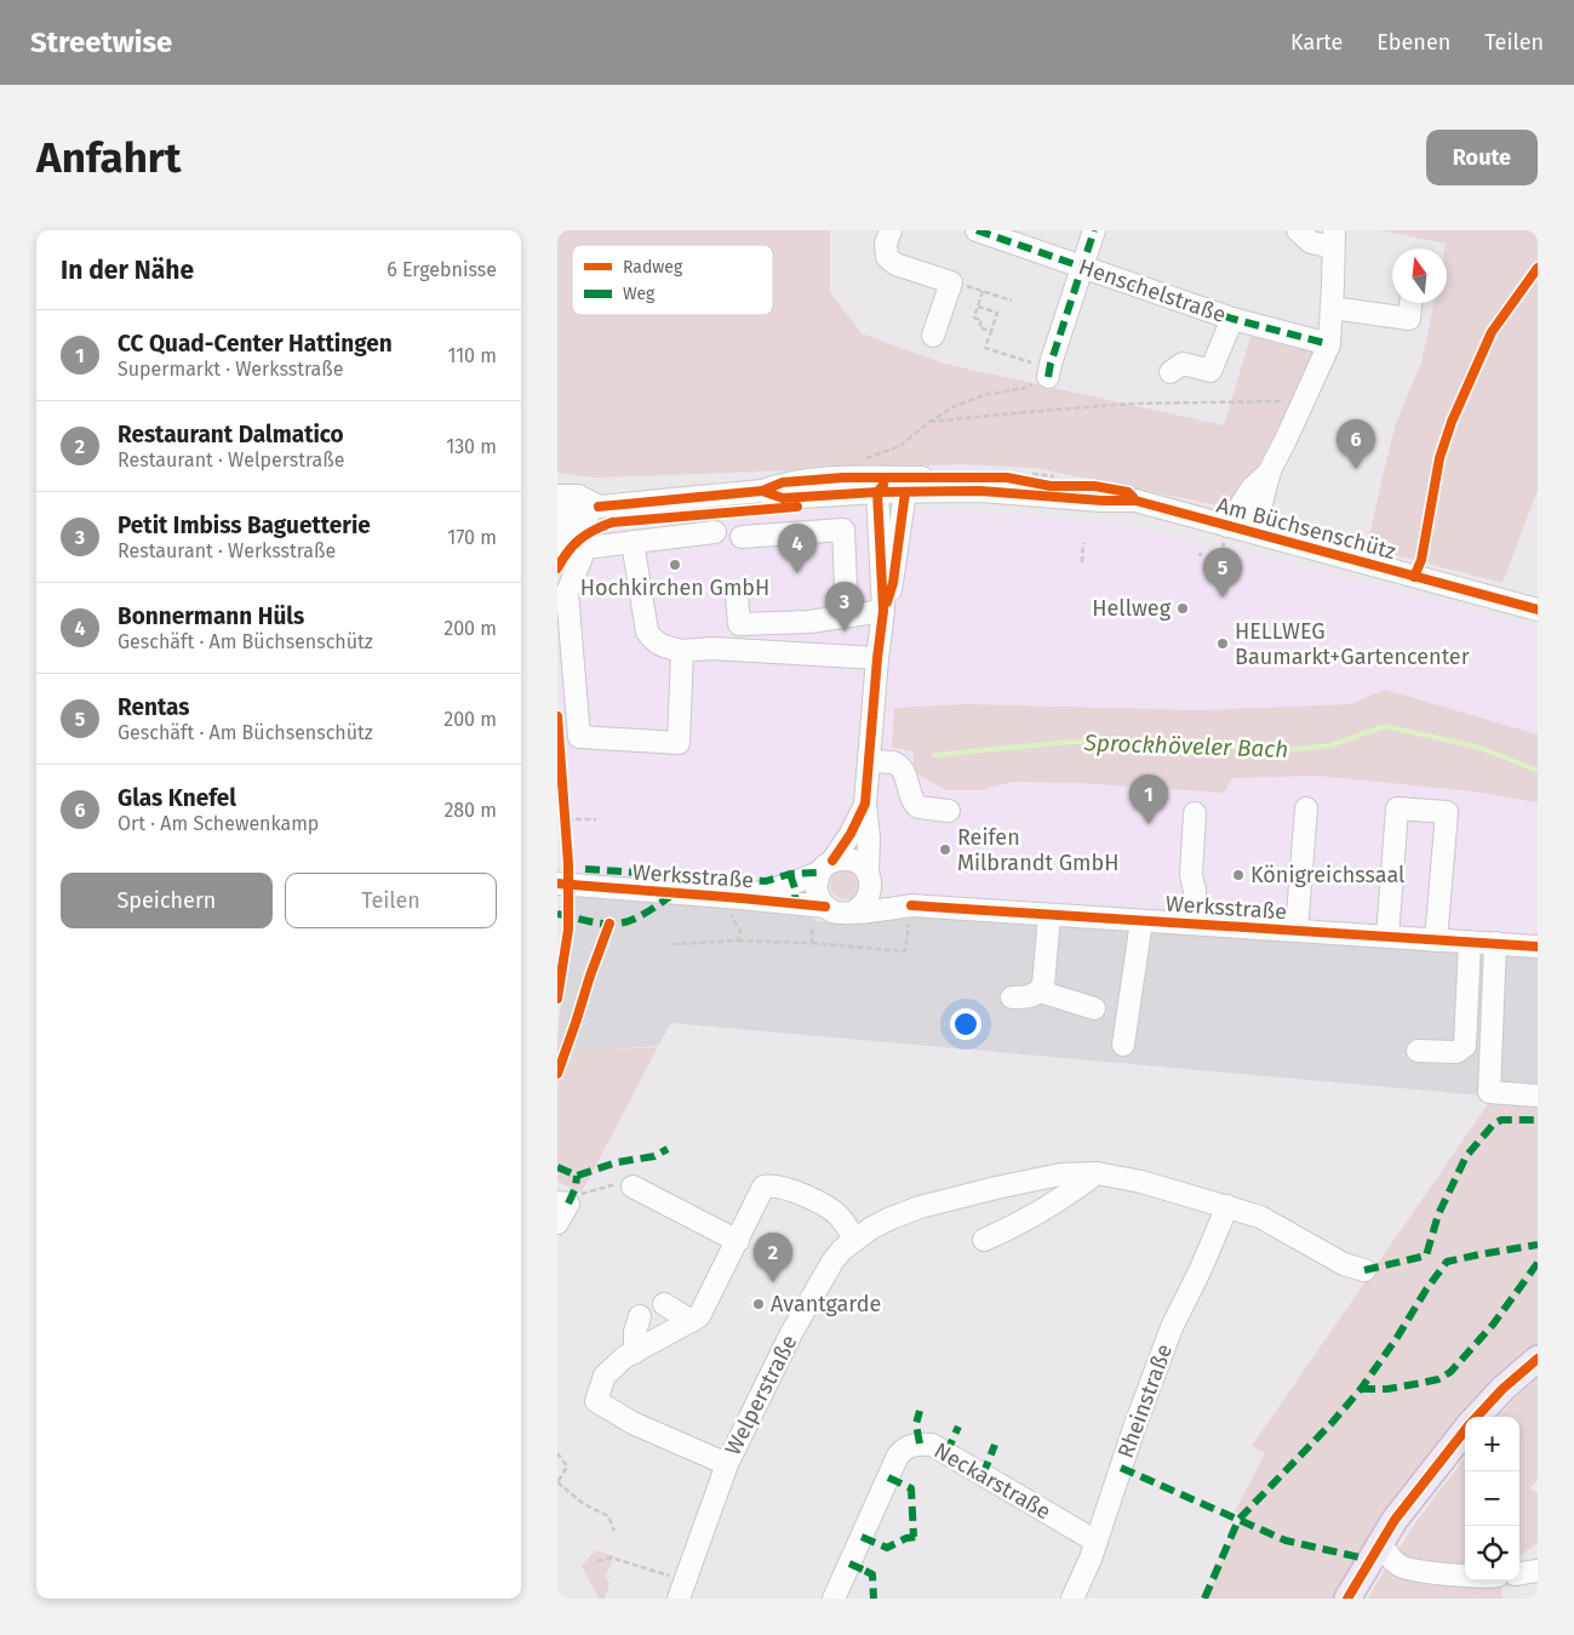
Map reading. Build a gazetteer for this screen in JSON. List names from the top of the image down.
{
  "streets": {
    "street": [
      "Henschelstraße",
      "Am Büchsenschütz",
      "Werksstraße",
      "Welperstraße",
      "Rheinstraße",
      "Neckarstraße"
    ]
  },
  "crossings": [
    ["Rheinstraße", "Neckarstraße"]
  ],
  "water": ["Sprockhöveler Bach"],
  "places": [
    "Hochkirchen GmbH",
    "Hellweg",
    "HELLWEG Baumarkt+Gartencenter",
    "Reifen Milbrandt GmbH",
    "Königreichssaal",
    "Avantgarde"
  ],
  "legend": ["Radweg", "Weg"],
  "north": "top",
  "page": {
    "header": "Streetwise",
    "nav": ["Karte", "Ebenen", "Teilen"],
    "buttons": [
      "Route",
      ["Speichern", "Teilen"]
    ],
    "title": "Anfahrt",
    "heading": ["In der Nähe", "6 Ergebnisse"],
    "list": [
      {
        "mark": "1",
        "name": "CC Quad-Center Hattingen",
        "note": "Supermarkt · Werksstraße",
        "value": "110 m"
      },
      {
        "mark": "2",
        "name": "Restaurant Dalmatico",
        "note": "Restaurant · Welperstraße",
        "value": "130 m"
      },
      {
        "mark": "3",
        "name": "Petit Imbiss Baguetterie",
        "note": "Restaurant · Werksstraße",
        "value": "170 m"
      },
      {
        "mark": "4",
        "name": "Bonnermann Hüls",
        "note": "Geschäft · Am Büchsenschütz",
        "value": "200 m"
      },
      {
        "mark": "5",
        "name": "Rentas",
        "note": "Geschäft · Am Büchsenschütz",
        "value": "200 m"
      },
      {
        "mark": "6",
        "name": "Glas Knefel",
        "note": "Ort · Am Schewenkamp",
        "value": "280 m"
      }
    ],
    "pins": [
      "6",
      "4",
      "5",
      "3",
      "1",
      "2"
    ],
    "map_buttons": ["+", "−"]
  }
}
